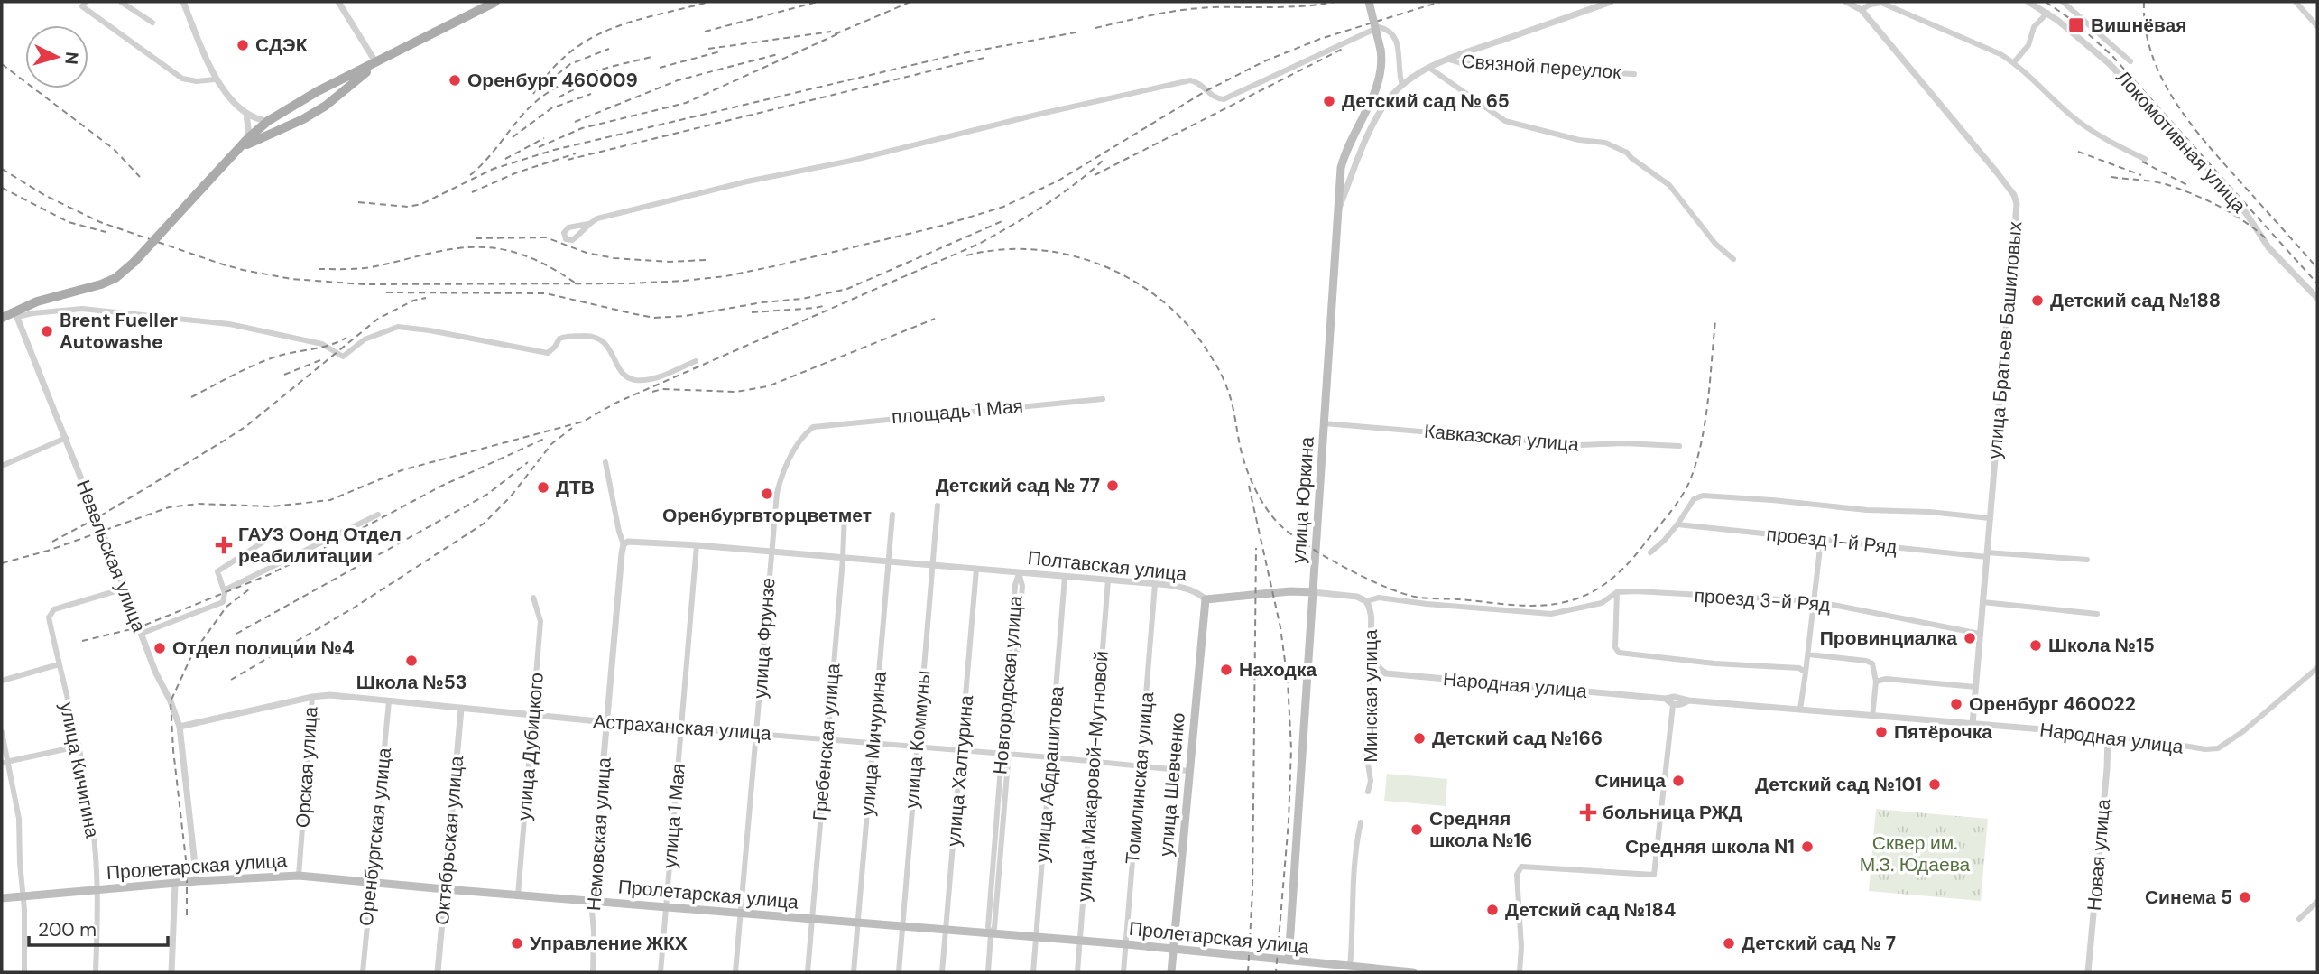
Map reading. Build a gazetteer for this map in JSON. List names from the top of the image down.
{
  "streets": {
    "main road": [
      "улица Юркина",
      "Полтавская улица",
      "улица Шевченко",
      "Пролетарская улица"
    ],
    "street": [
      "Связной переулок",
      "Локомотивная улица",
      "улица Братьев Башиловых",
      "площадь 1 Мая",
      "Кавказская улица",
      "проезд 1-й Ряд",
      "Невельская улица",
      "проезд 3-й Ряд",
      "улица Фрунзе",
      "Новгородская улица",
      "Народная улица",
      "Минская улица",
      "Астраханская улица",
      "улица Коммуны",
      "Гребенская улица",
      "улица Мичурина",
      "улица Дубицкого",
      "Орская улица",
      "улица Кичигина",
      "улица Халтурина",
      "улица Абдрашитова",
      "улица Макаровой-Мутновой",
      "Томилинская улица",
      "улица 1 Мая",
      "Немовская улица",
      "Оренбургская улица",
      "Октябрьская улица",
      "Новая улица"
    ]
  },
  "crossings": [
    ["улица Братьев Башиловых", "проезд 1-й Ряд"],
    ["улица Братьев Башиловых", "проезд 3-й Ряд"],
    ["улица Братьев Башиловых", "Народная улица"],
    ["площадь 1 Мая", "улица Фрунзе"],
    ["Кавказская улица", "улица Юркина"],
    ["улица Юркина", "Полтавская улица"],
    ["улица Юркина", "Пролетарская улица"],
    ["Невельская улица", "Астраханская улица"],
    ["Невельская улица", "улица Кичигина"],
    ["Невельская улица", "Пролетарская улица"],
    ["Полтавская улица", "проезд 3-й Ряд"],
    ["Полтавская улица", "улица Фрунзе"],
    ["Полтавская улица", "Новгородская улица"],
    ["Полтавская улица", "Минская улица"],
    ["Полтавская улица", "улица Коммуны"],
    ["Полтавская улица", "Гребенская улица"],
    ["Полтавская улица", "улица Мичурина"],
    ["Полтавская улица", "улица Халтурина"],
    ["Полтавская улица", "улица Абдрашитова"],
    ["Полтавская улица", "улица Макаровой-Мутновой"],
    ["Полтавская улица", "Томилинская улица"],
    ["Полтавская улица", "улица Шевченко"],
    ["Полтавская улица", "улица 1 Мая"],
    ["Полтавская улица", "Немовская улица"],
    ["улица Фрунзе", "Астраханская улица"],
    ["улица Фрунзе", "Пролетарская улица"],
    ["Новгородская улица", "Астраханская улица"],
    ["Новгородская улица", "Пролетарская улица"],
    ["Народная улица", "Минская улица"],
    ["Народная улица", "Новая улица"],
    ["Астраханская улица", "улица Коммуны"],
    ["Астраханская улица", "Гребенская улица"],
    ["Астраханская улица", "улица Мичурина"],
    ["Астраханская улица", "улица Дубицкого"],
    ["Астраханская улица", "Орская улица"],
    ["Астраханская улица", "улица Халтурина"],
    ["Астраханская улица", "улица Абдрашитова"],
    ["Астраханская улица", "улица Макаровой-Мутновой"],
    ["Астраханская улица", "Томилинская улица"],
    ["Астраханская улица", "улица Шевченко"],
    ["Астраханская улица", "улица 1 Мая"],
    ["Астраханская улица", "Немовская улица"],
    ["Астраханская улица", "Оренбургская улица"],
    ["Астраханская улица", "Октябрьская улица"],
    ["улица Коммуны", "Пролетарская улица"],
    ["Гребенская улица", "Пролетарская улица"],
    ["улица Мичурина", "Пролетарская улица"],
    ["улица Дубицкого", "Пролетарская улица"],
    ["Орская улица", "Пролетарская улица"],
    ["улица Кичигина", "Пролетарская улица"],
    ["улица Халтурина", "Пролетарская улица"],
    ["улица Абдрашитова", "Пролетарская улица"],
    ["улица Макаровой-Мутновой", "Пролетарская улица"],
    ["Томилинская улица", "Пролетарская улица"],
    ["улица Шевченко", "Пролетарская улица"],
    ["улица 1 Мая", "Пролетарская улица"],
    ["Немовская улица", "Пролетарская улица"],
    ["Оренбургская улица", "Пролетарская улица"],
    ["Октябрьская улица", "Пролетарская улица"]
  ],
  "parks": ["Сквер им. М.З. Юдаева"],
  "places": {
    "transit": ["Вишнёвая"],
    "other": [
      "СДЭК",
      "Оренбург 460009",
      "Детский сад № 65",
      "Детский сад №188",
      "Brent Fueller Autowashe",
      "Детский сад № 77",
      "ДТВ",
      "Оренбургвторцветмет",
      "Провинциалка",
      "Школа №15",
      "Отдел полиции №4",
      "Школа №53",
      "Находка",
      "Оренбург 460022",
      "Пятёрочка",
      "Детский сад №166",
      "Синица",
      "Детский сад №101",
      "Средняя школа №16",
      "Средняя школа N1",
      "Синема 5",
      "Детский сад №184",
      "Управление ЖКХ",
      "Детский сад № 7"
    ],
    "health": ["ГАУЗ Оонд Отдел реабилитации", "больница РЖД"]
  },
  "scale_bar": "200 m",
  "north": "right"
}
